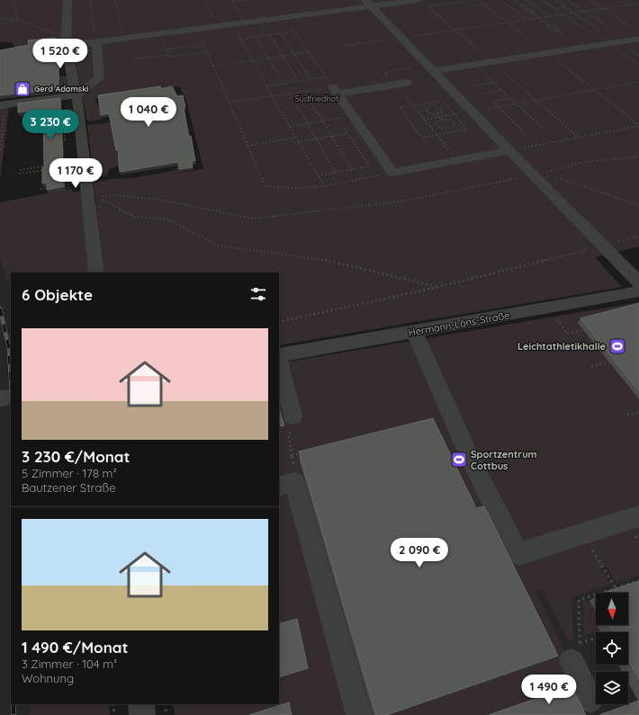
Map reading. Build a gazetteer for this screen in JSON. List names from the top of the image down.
{
  "streets": {
    "street": ["Hermann-Löns-Straße"]
  },
  "parks": ["Südfriedhof"],
  "places": {
    "shop": ["Gerd Adamski"],
    "sports": ["Leichtathletikhalle", "Sportzentrum Cottbus"]
  },
  "north": "bottom",
  "page": {
    "price": [
      "1 520 €",
      "1 040 €",
      "3 230 €",
      "1 170 €",
      "2 090 €",
      "1 490 €"
    ],
    "heading": "6 Objekte",
    "list": [
      {
        "name": "3 230 €/Monat",
        "note": "5 Zimmer · 178 m² · Bautzener Straße"
      },
      {
        "name": "1 490 €/Monat",
        "note": "3 Zimmer · 104 m² · Wohnung"
      }
    ]
  }
}
